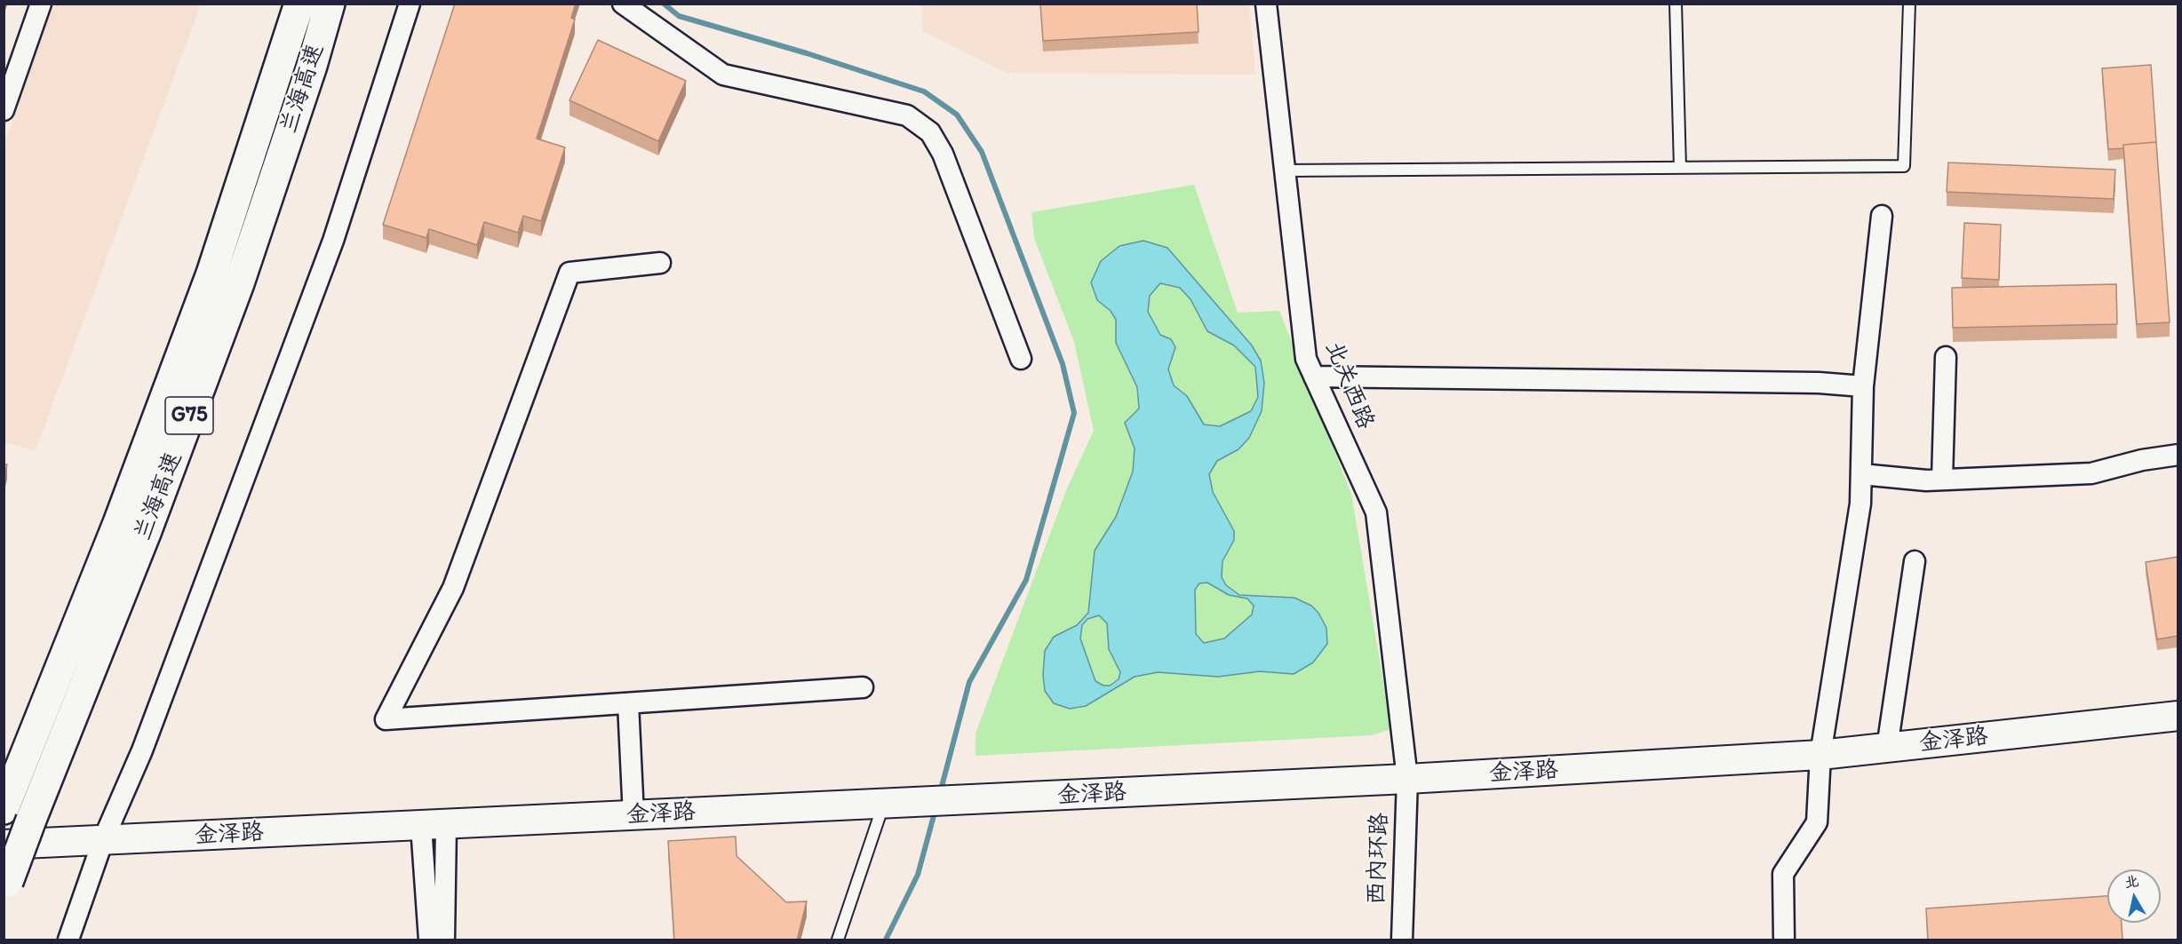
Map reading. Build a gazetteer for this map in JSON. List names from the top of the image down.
{
  "streets": {
    "highway": ["兰海高速", "G75"],
    "main road": ["金泽路"],
    "street": ["北关西路", "西内环路"]
  },
  "crossings": [
    ["北关西路", "金泽路"],
    ["北关西路", "西内环路"],
    ["金泽路", "西内环路"]
  ],
  "north": "top"
}
